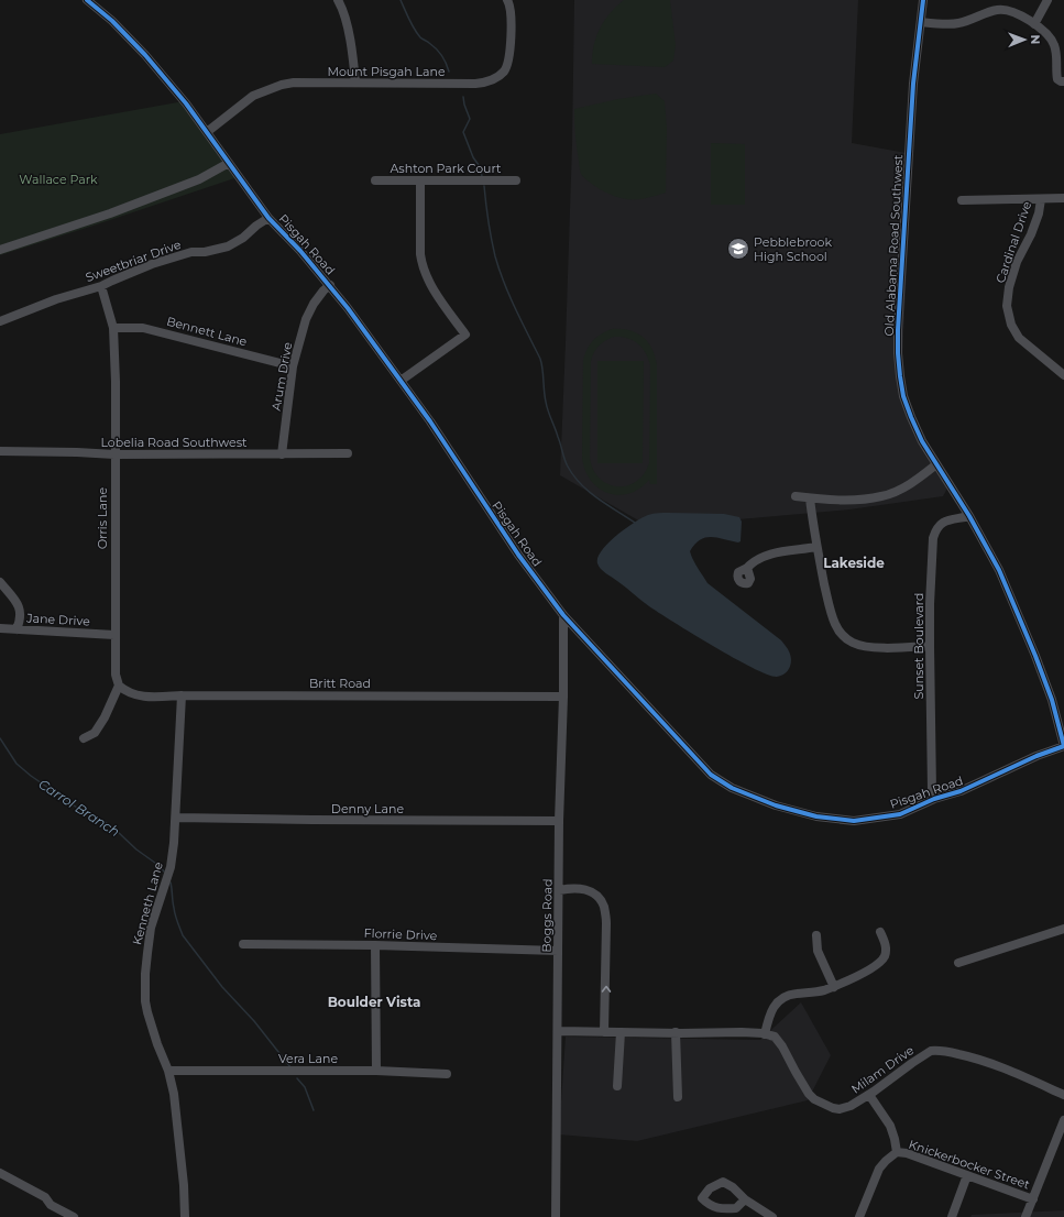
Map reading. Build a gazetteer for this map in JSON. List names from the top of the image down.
{
  "streets": {
    "street": [
      "Mount Pisgah Lane",
      "Ashton Park Court",
      "Cardinal Drive",
      "Pisgah Road",
      "Old Alabama Road Southwest",
      "Sweetbriar Drive",
      "Bennett Lane",
      "Arum Drive",
      "Lobelia Road Southwest",
      "Orris Lane",
      "Jane Drive",
      "Sunset Boulevard",
      "Britt Road",
      "Denny Lane",
      "Kenneth Lane",
      "Boggs Road",
      "Florrie Drive",
      "Vera Lane",
      "Milam Drive",
      "Knickerbocker Street"
    ]
  },
  "crossings": [
    ["Mount Pisgah Lane", "Pisgah Road"],
    ["Pisgah Road", "Old Alabama Road Southwest"],
    ["Pisgah Road", "Sweetbriar Drive"],
    ["Pisgah Road", "Arum Drive"],
    ["Pisgah Road", "Sunset Boulevard"],
    ["Pisgah Road", "Boggs Road"],
    ["Old Alabama Road Southwest", "Sunset Boulevard"],
    ["Sweetbriar Drive", "Orris Lane"],
    ["Bennett Lane", "Arum Drive"],
    ["Bennett Lane", "Orris Lane"],
    ["Arum Drive", "Lobelia Road Southwest"],
    ["Lobelia Road Southwest", "Orris Lane"],
    ["Orris Lane", "Jane Drive"],
    ["Orris Lane", "Britt Road"],
    ["Britt Road", "Kenneth Lane"],
    ["Britt Road", "Boggs Road"],
    ["Denny Lane", "Kenneth Lane"],
    ["Denny Lane", "Boggs Road"],
    ["Kenneth Lane", "Vera Lane"],
    ["Boggs Road", "Florrie Drive"],
    ["Boggs Road", "Milam Drive"]
  ],
  "districts": ["Lakeside", "Boulder Vista"],
  "water": ["Carrol Branch"],
  "parks": ["Wallace Park"],
  "places": {
    "school or university": ["Pebblebrook High School"]
  },
  "north": "right"
}
